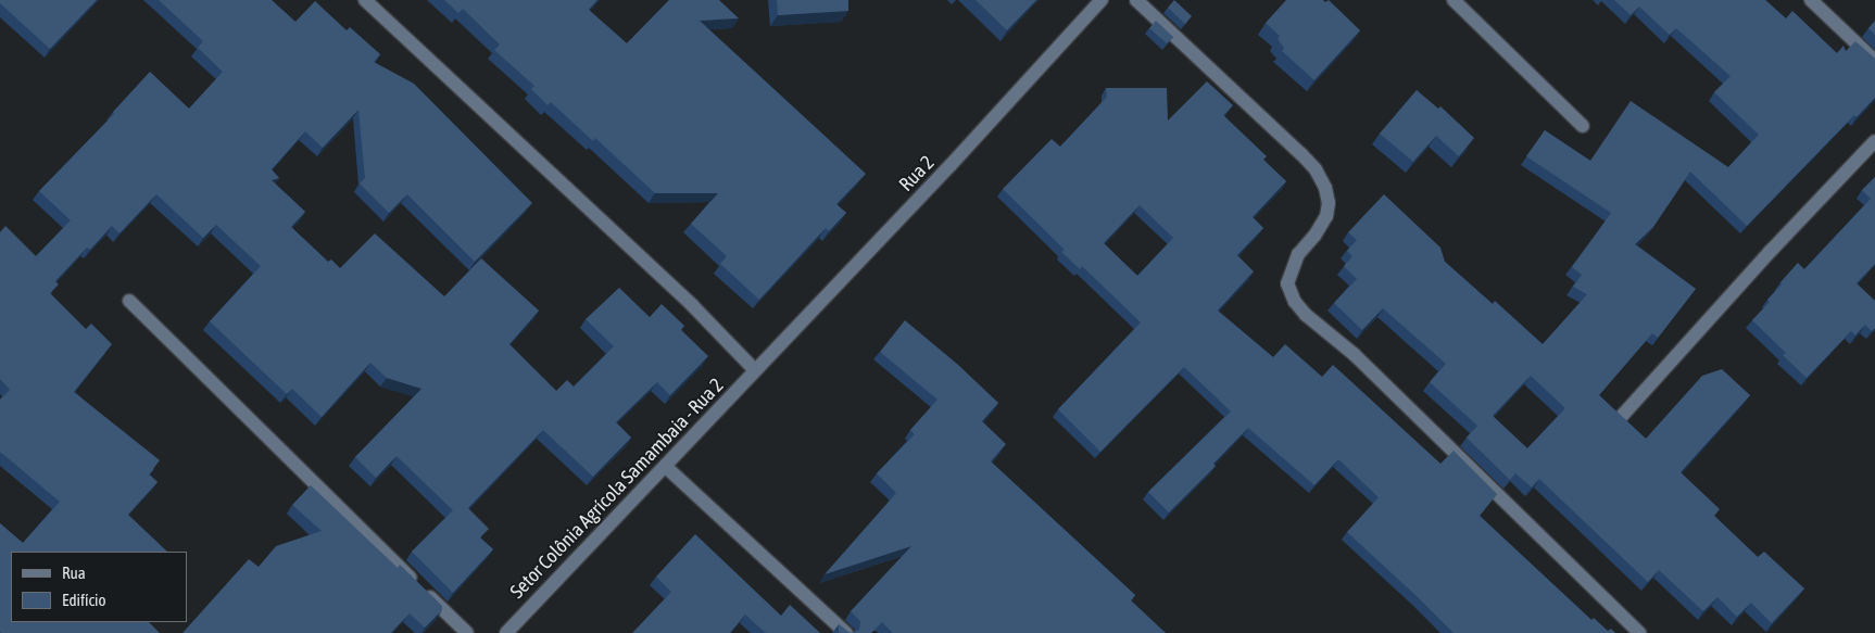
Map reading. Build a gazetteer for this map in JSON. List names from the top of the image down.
{
  "streets": {
    "street": ["Rua 2", "Setor Colônia Agrícola Samambaia - Rua 2"]
  },
  "crossings": [
    ["Rua 2", "Setor Colônia Agrícola Samambaia - Rua 2"]
  ],
  "legend": ["Rua", "Edifício"]
}
